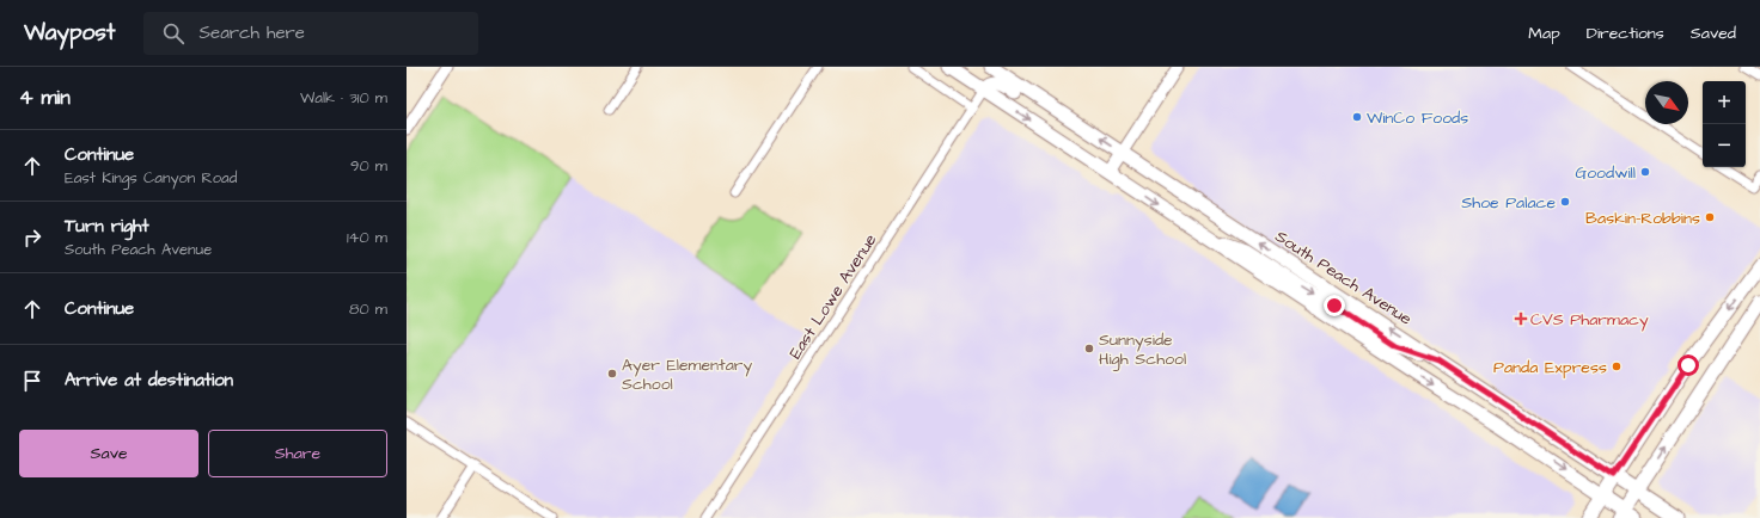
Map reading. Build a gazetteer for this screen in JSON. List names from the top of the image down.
{
  "streets": {
    "main road": ["South Peach Avenue"],
    "street": ["East Lowe Avenue"]
  },
  "places": {
    "other": [
      "WinCo Foods",
      "Goodwill",
      "Shoe Palace",
      "Baskin-Robbins",
      "Sunnyside High School",
      "Panda Express",
      "Ayer Elementary School"
    ],
    "health": ["CVS Pharmacy"]
  },
  "north": "bottom right",
  "page": {
    "header": "Waypost",
    "search": "Search here",
    "nav": ["Map", "Directions", "Saved"],
    "heading": ["4 min", "Walk · 310 m"],
    "map_buttons": ["+", "−"],
    "list": [
      ["Continue", "East Kings Canyon Road", "90 m"],
      ["Turn right", "South Peach Avenue", "140 m"],
      ["Continue", "80 m"],
      "Arrive at destination"
    ],
    "buttons": ["Save", "Share"]
  }
}
